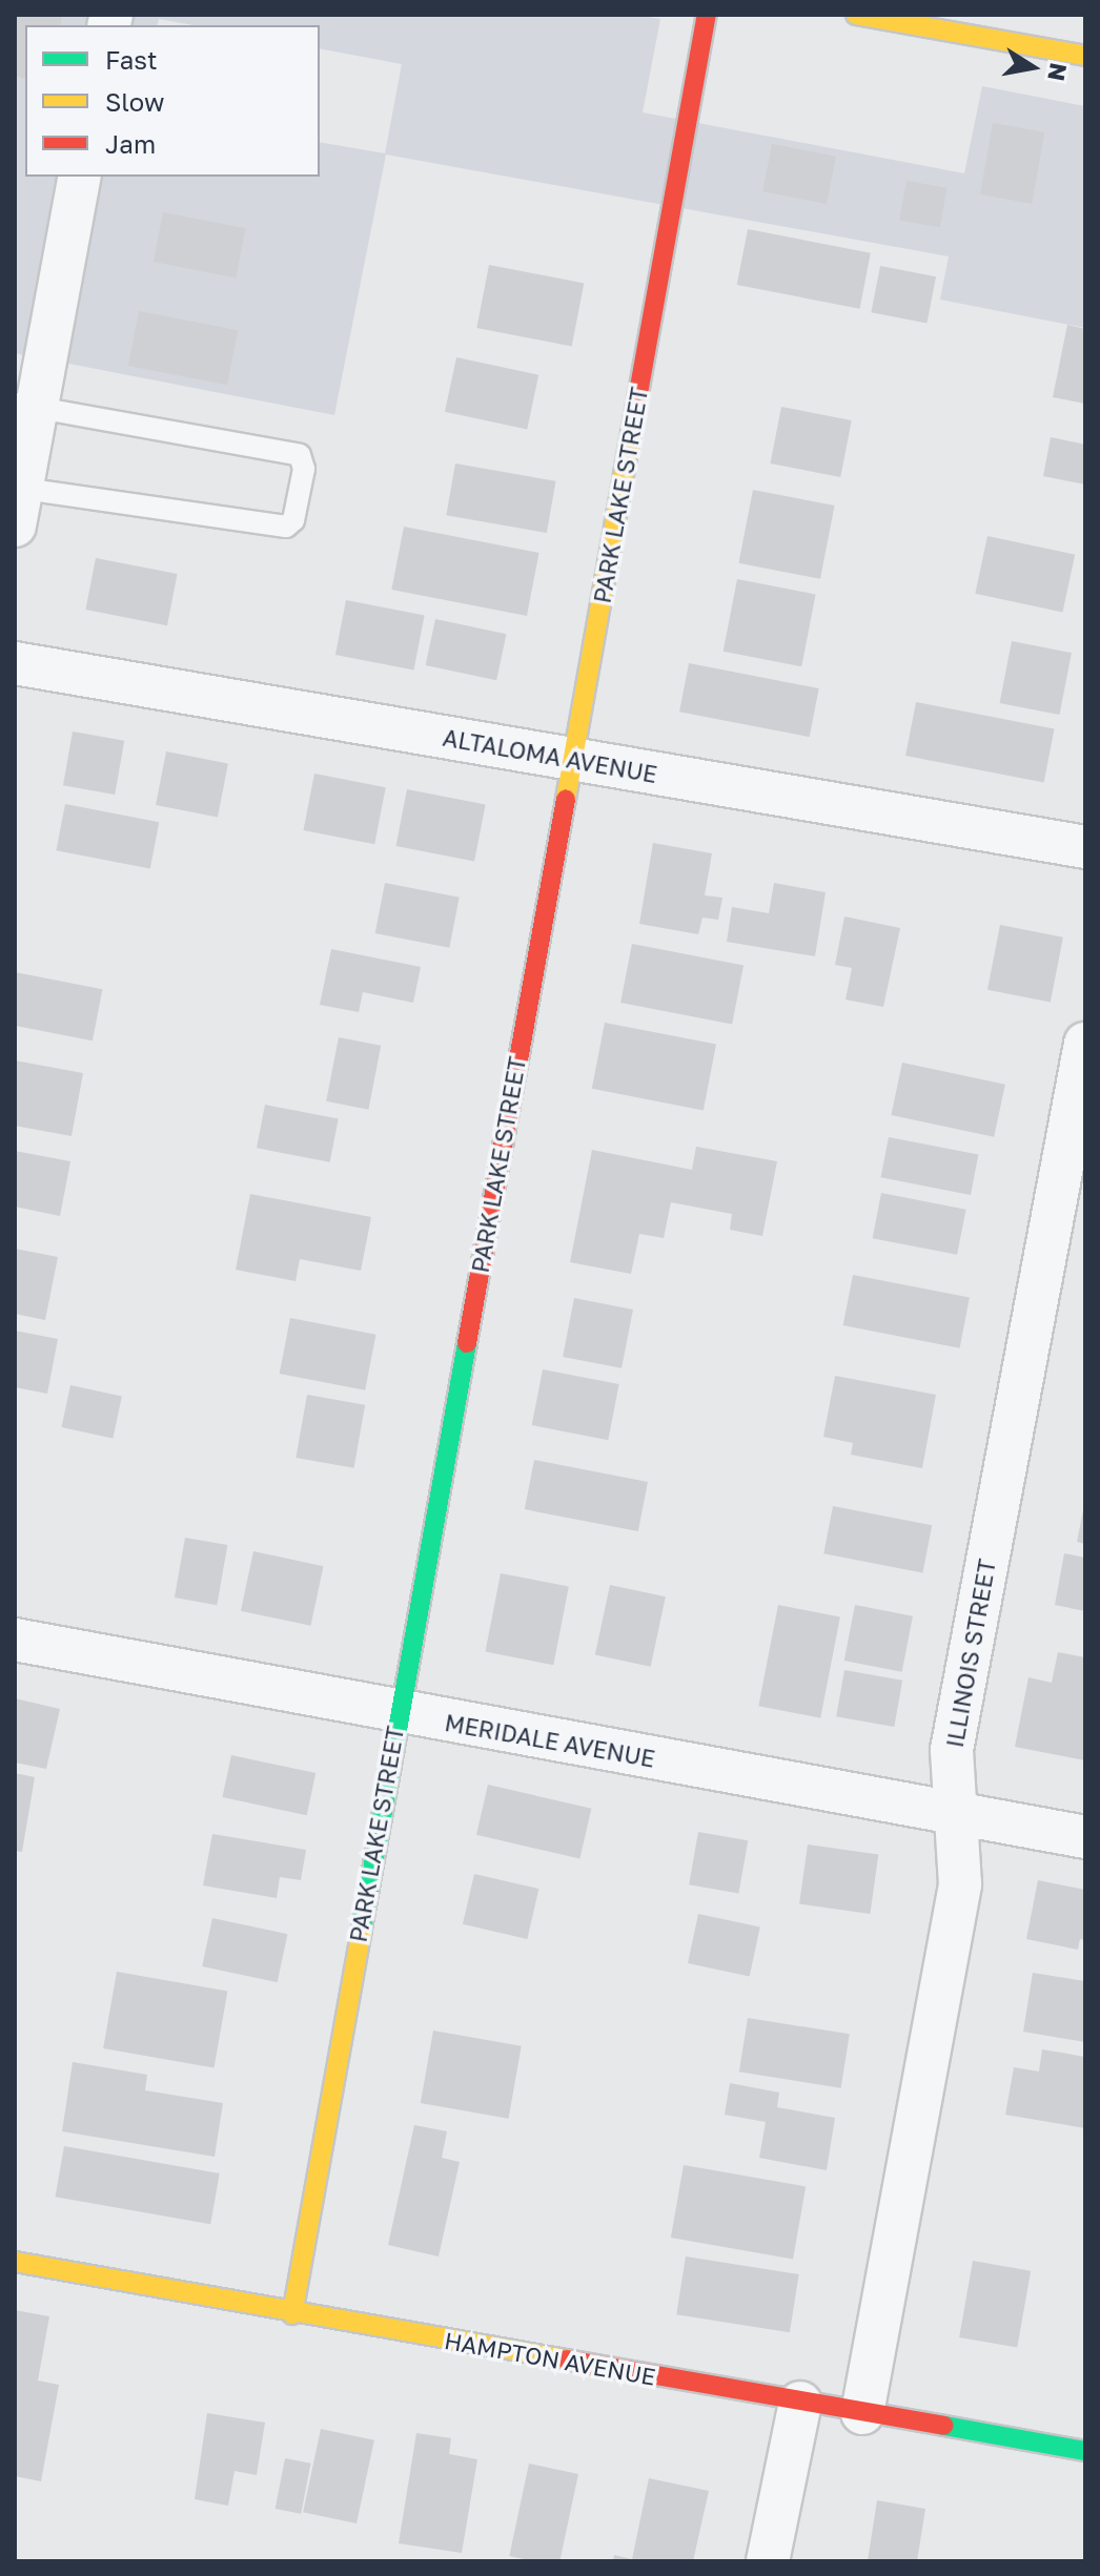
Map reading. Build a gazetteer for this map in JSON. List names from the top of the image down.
{
  "streets": {
    "street": [
      "PARK LAKE STREET",
      "ALTALOMA AVENUE",
      "ILLINOIS STREET",
      "MERIDALE AVENUE",
      "HAMPTON AVENUE"
    ]
  },
  "crossings": [
    ["PARK LAKE STREET", "ALTALOMA AVENUE"],
    ["PARK LAKE STREET", "MERIDALE AVENUE"],
    ["PARK LAKE STREET", "HAMPTON AVENUE"],
    ["ILLINOIS STREET", "MERIDALE AVENUE"],
    ["ILLINOIS STREET", "HAMPTON AVENUE"]
  ],
  "legend": ["Fast", "Slow", "Jam"],
  "north": "right"
}
